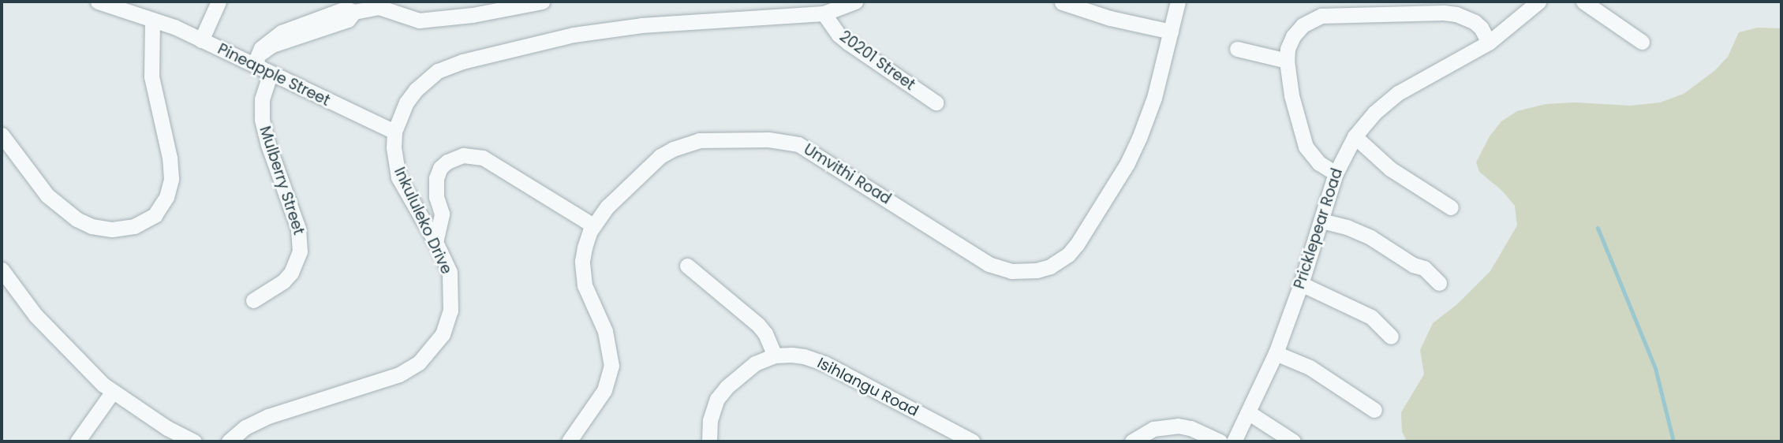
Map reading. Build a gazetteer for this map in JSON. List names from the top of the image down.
{
  "streets": {
    "street": [
      "20201 Street",
      "Pineapple Street",
      "Umvithi Road",
      "Mulberry Street",
      "Inkululeko Drive",
      "Pricklepear Road",
      "Isihlangu Road"
    ]
  },
  "crossings": [
    ["20201 Street", "Inkululeko Drive"],
    ["Pineapple Street", "Mulberry Street"],
    ["Pineapple Street", "Inkululeko Drive"]
  ]
}
